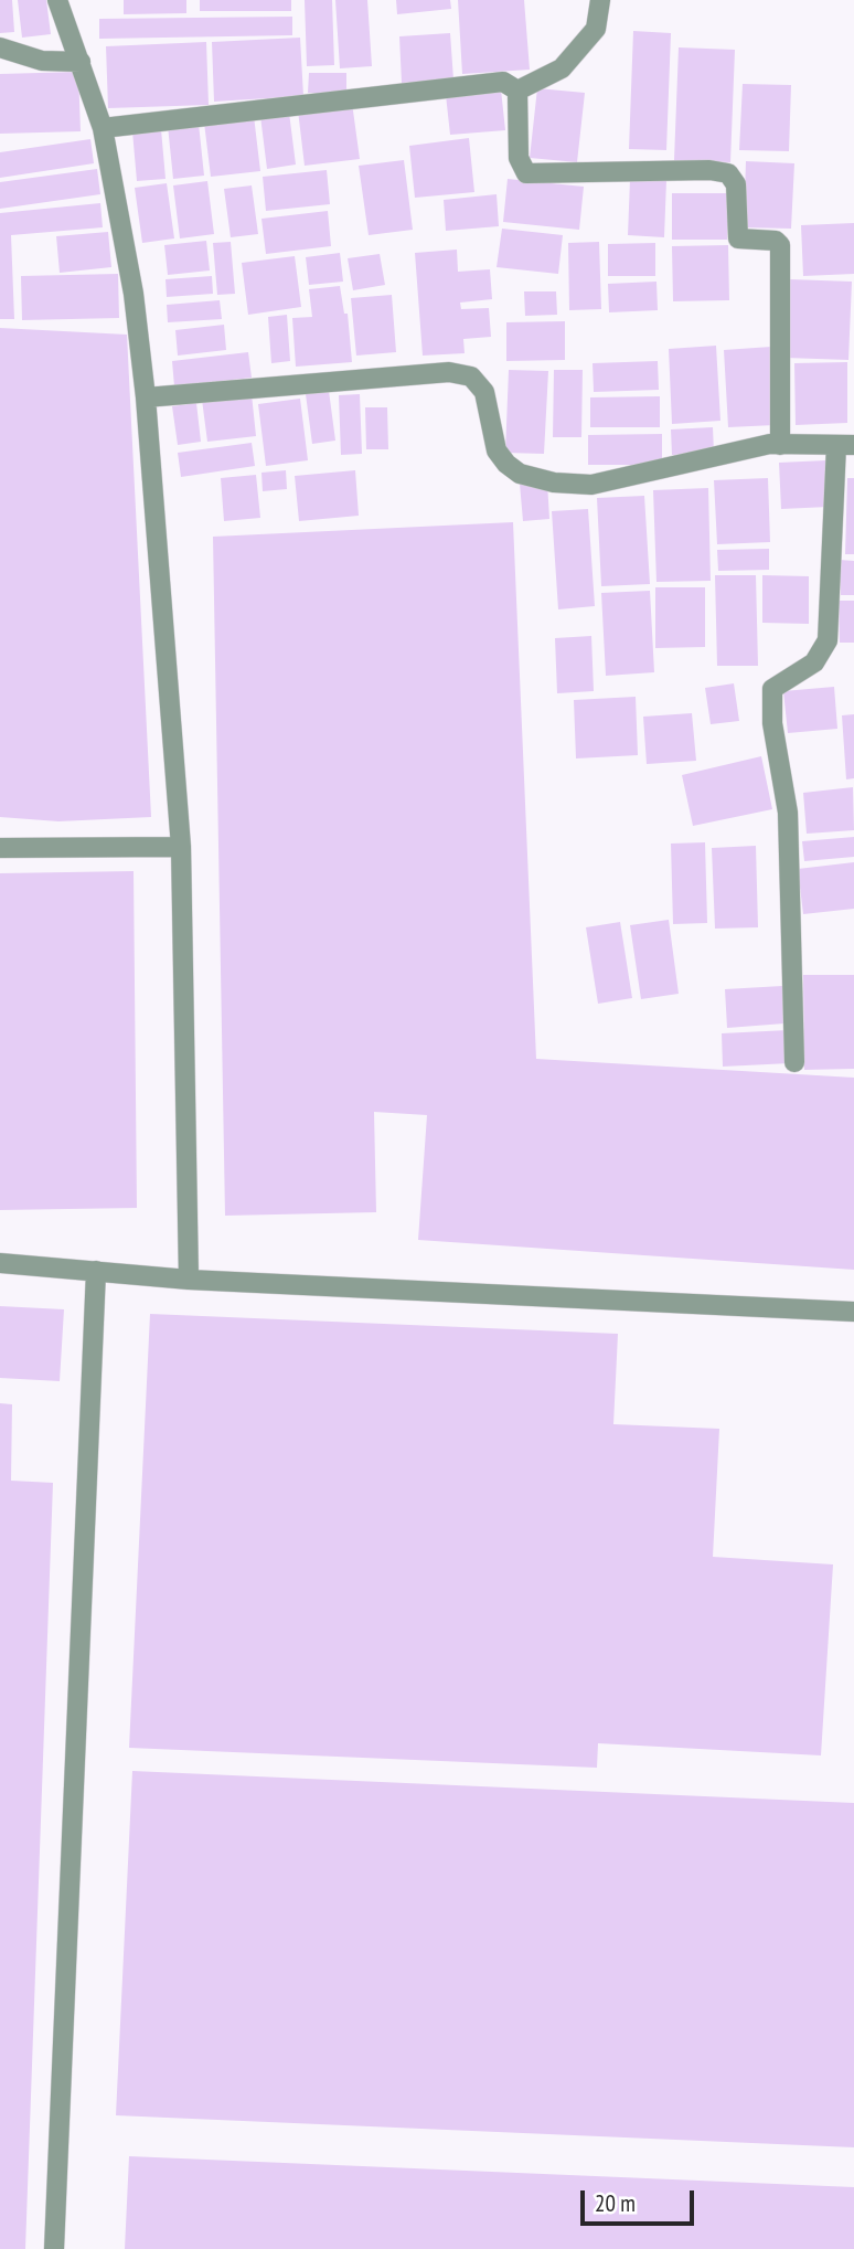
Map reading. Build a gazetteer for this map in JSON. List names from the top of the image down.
{
  "scale_bar": "20 m"
}
